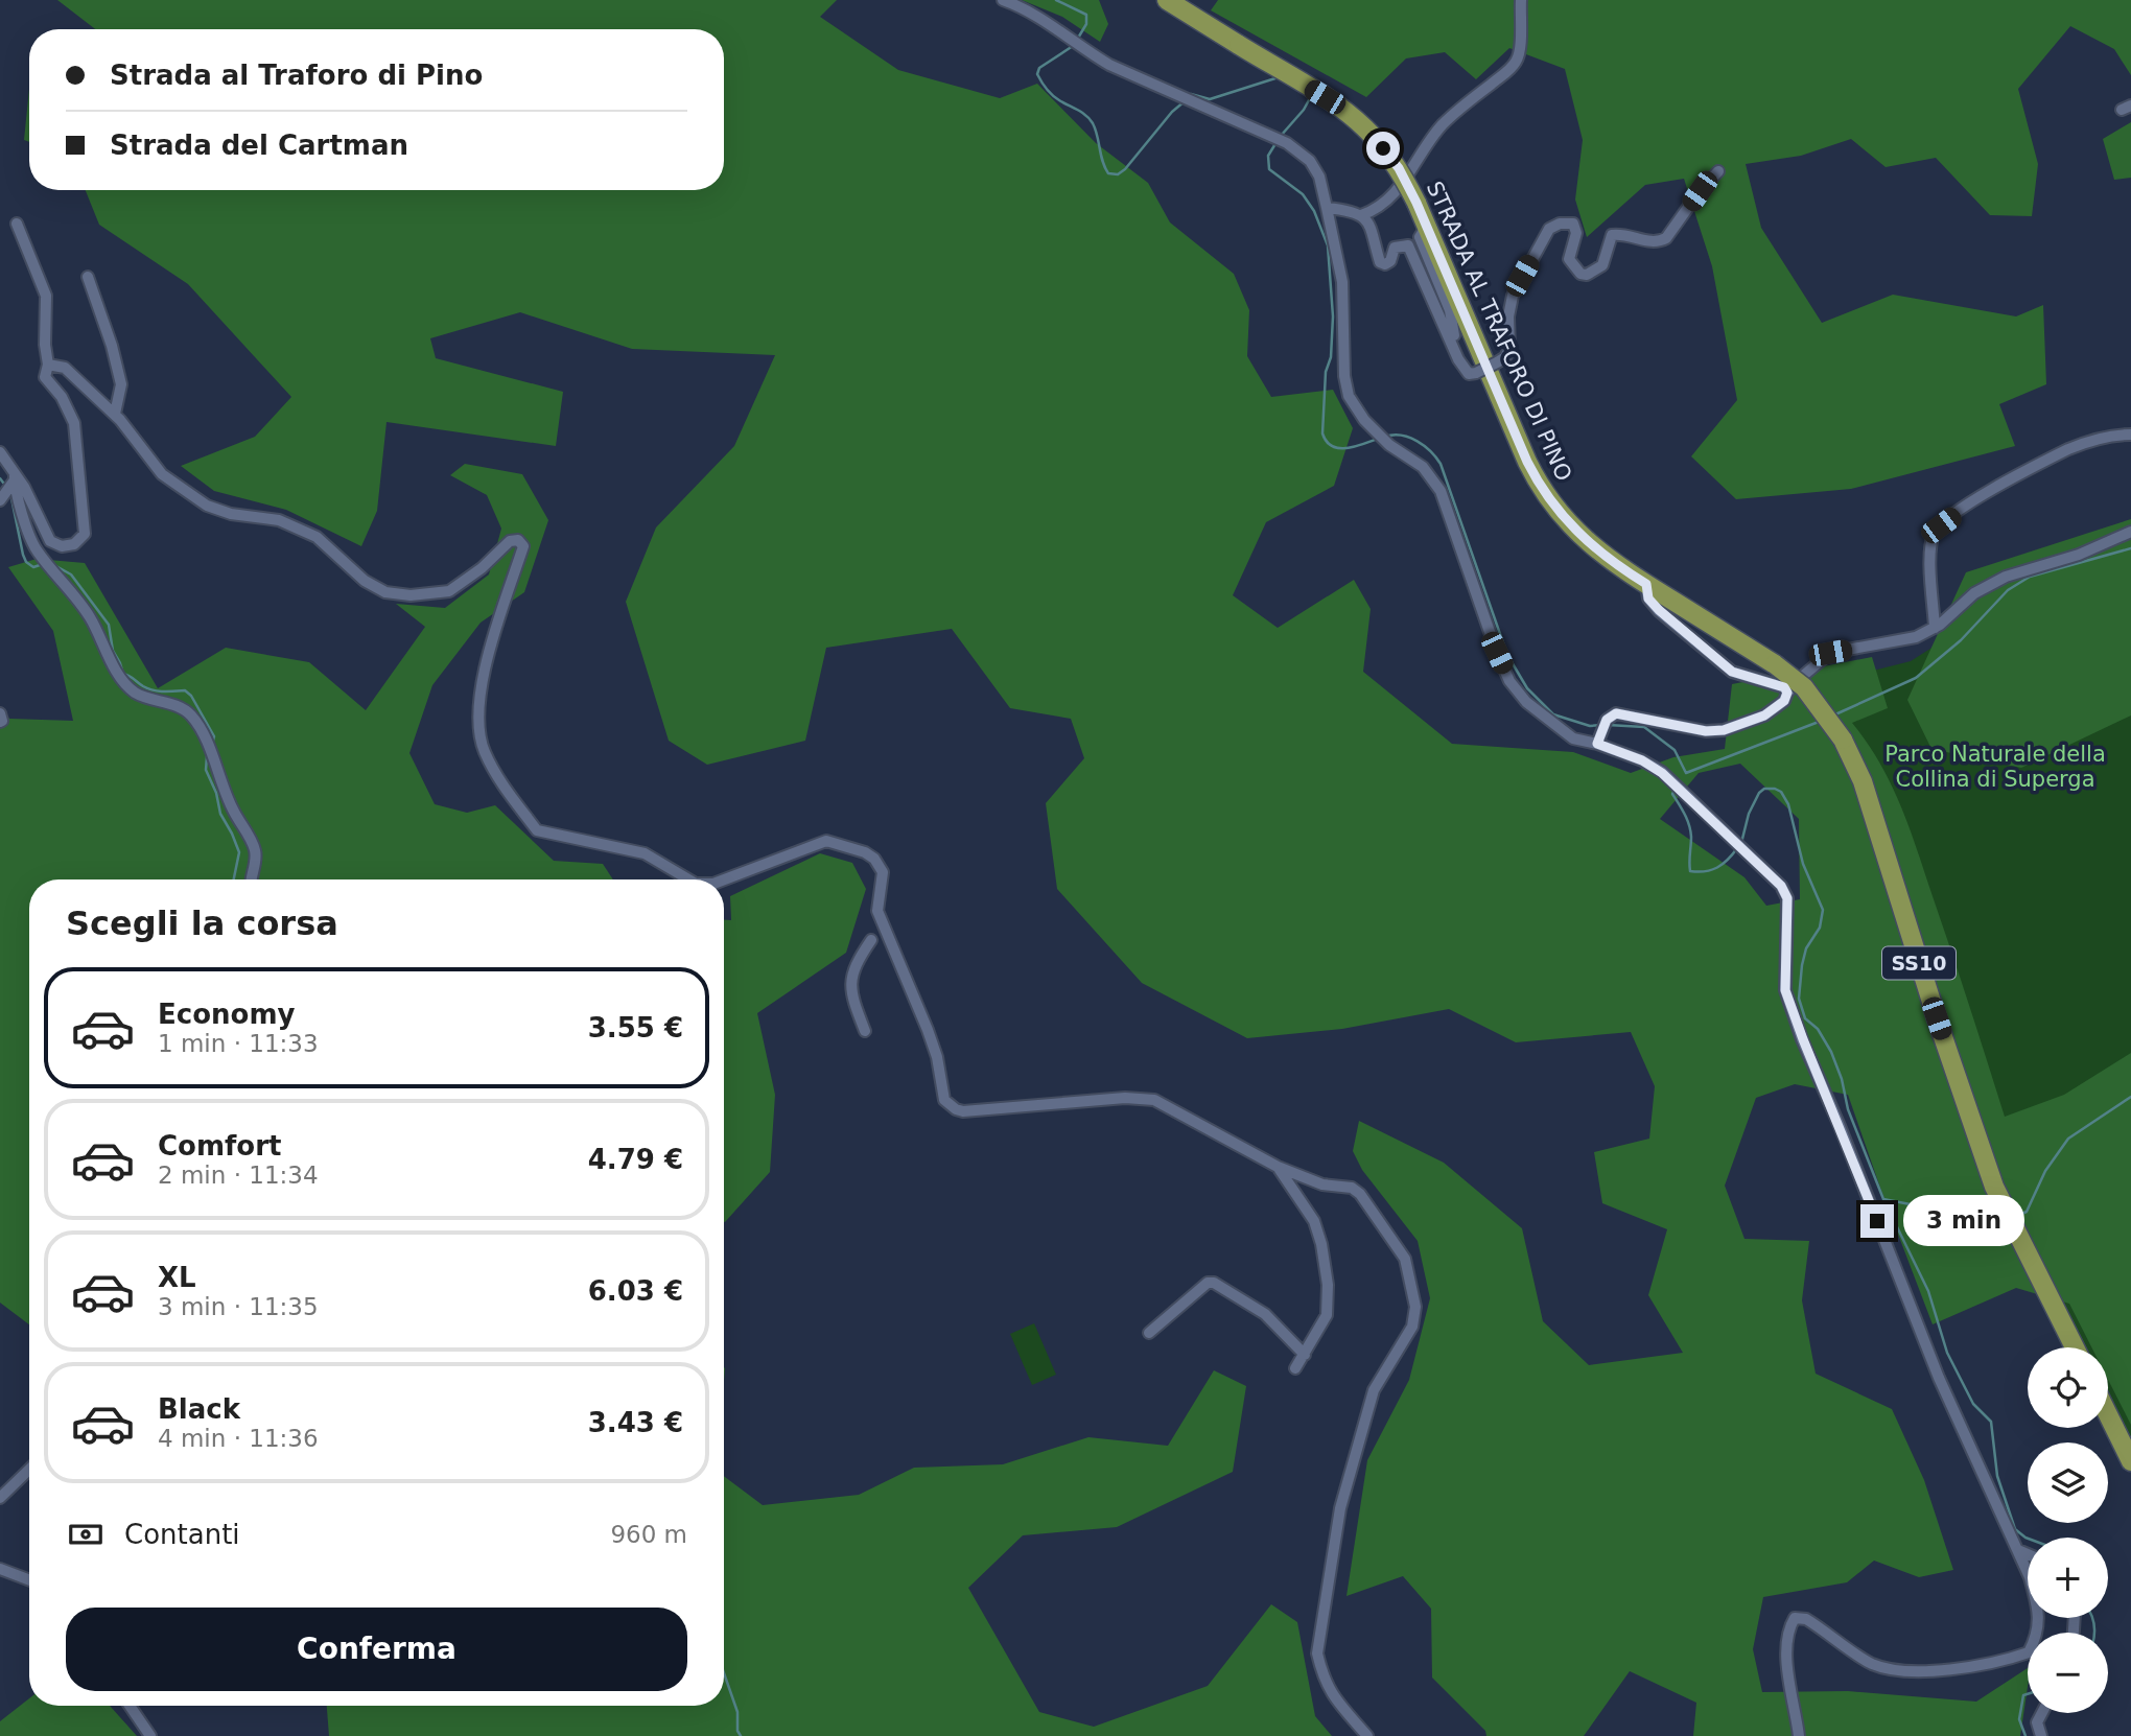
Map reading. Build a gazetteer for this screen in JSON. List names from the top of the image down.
{
  "streets": {
    "main road": ["STRADA AL TRAFORO DI PINO", "SS10"]
  },
  "parks": ["Parco Naturale della Collina di Superga"],
  "page": {
    "banner": ["Strada al Traforo di Pino", "Strada del Cartman"],
    "heading": "Scegli la corsa",
    "list": [
      {
        "name": "Economy",
        "note": "1 min · 11:33",
        "value": "3.55 €"
      },
      {
        "name": "Comfort",
        "note": "2 min · 11:34",
        "value": "4.79 €"
      },
      {
        "name": "XL",
        "note": "3 min · 11:35",
        "value": "6.03 €"
      },
      {
        "name": "Black",
        "note": "4 min · 11:36",
        "value": "3.43 €"
      }
    ],
    "bubble": "3 min",
    "map_buttons": ["+", "−"],
    "pay": ["Contanti", "960 m"],
    "buttons": "Conferma"
  }
}
